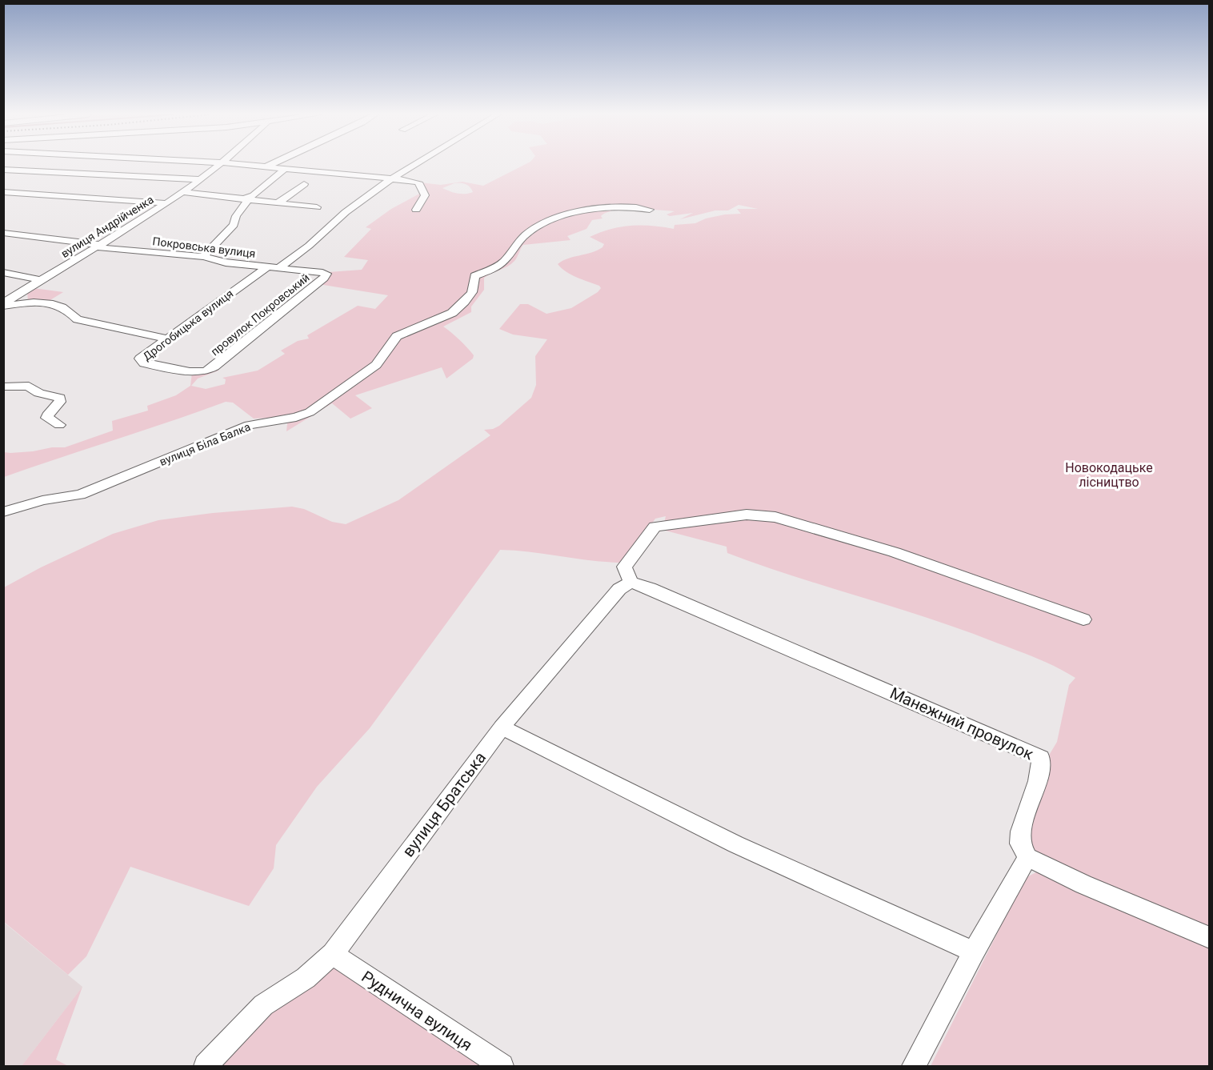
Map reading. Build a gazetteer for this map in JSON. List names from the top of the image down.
{
  "streets": {
    "street": [
      "вулиця Андрійченка",
      "Покровська вулиця",
      "провулок Покровський",
      "Дрогобицька вулиця",
      "вулиця Біла Балка",
      "Манежний провулок",
      "вулиця Братська",
      "Руднична вулиця"
    ]
  },
  "crossings": [
    ["вулиця Андрійченка", "Покровська вулиця"],
    ["Покровська вулиця", "провулок Покровський"],
    ["Покровська вулиця", "Дрогобицька вулиця"],
    ["провулок Покровський", "Дрогобицька вулиця"],
    ["Манежний провулок", "вулиця Братська"],
    ["вулиця Братська", "Руднична вулиця"]
  ],
  "parks": ["Новокодацьке лісництво"]
}
